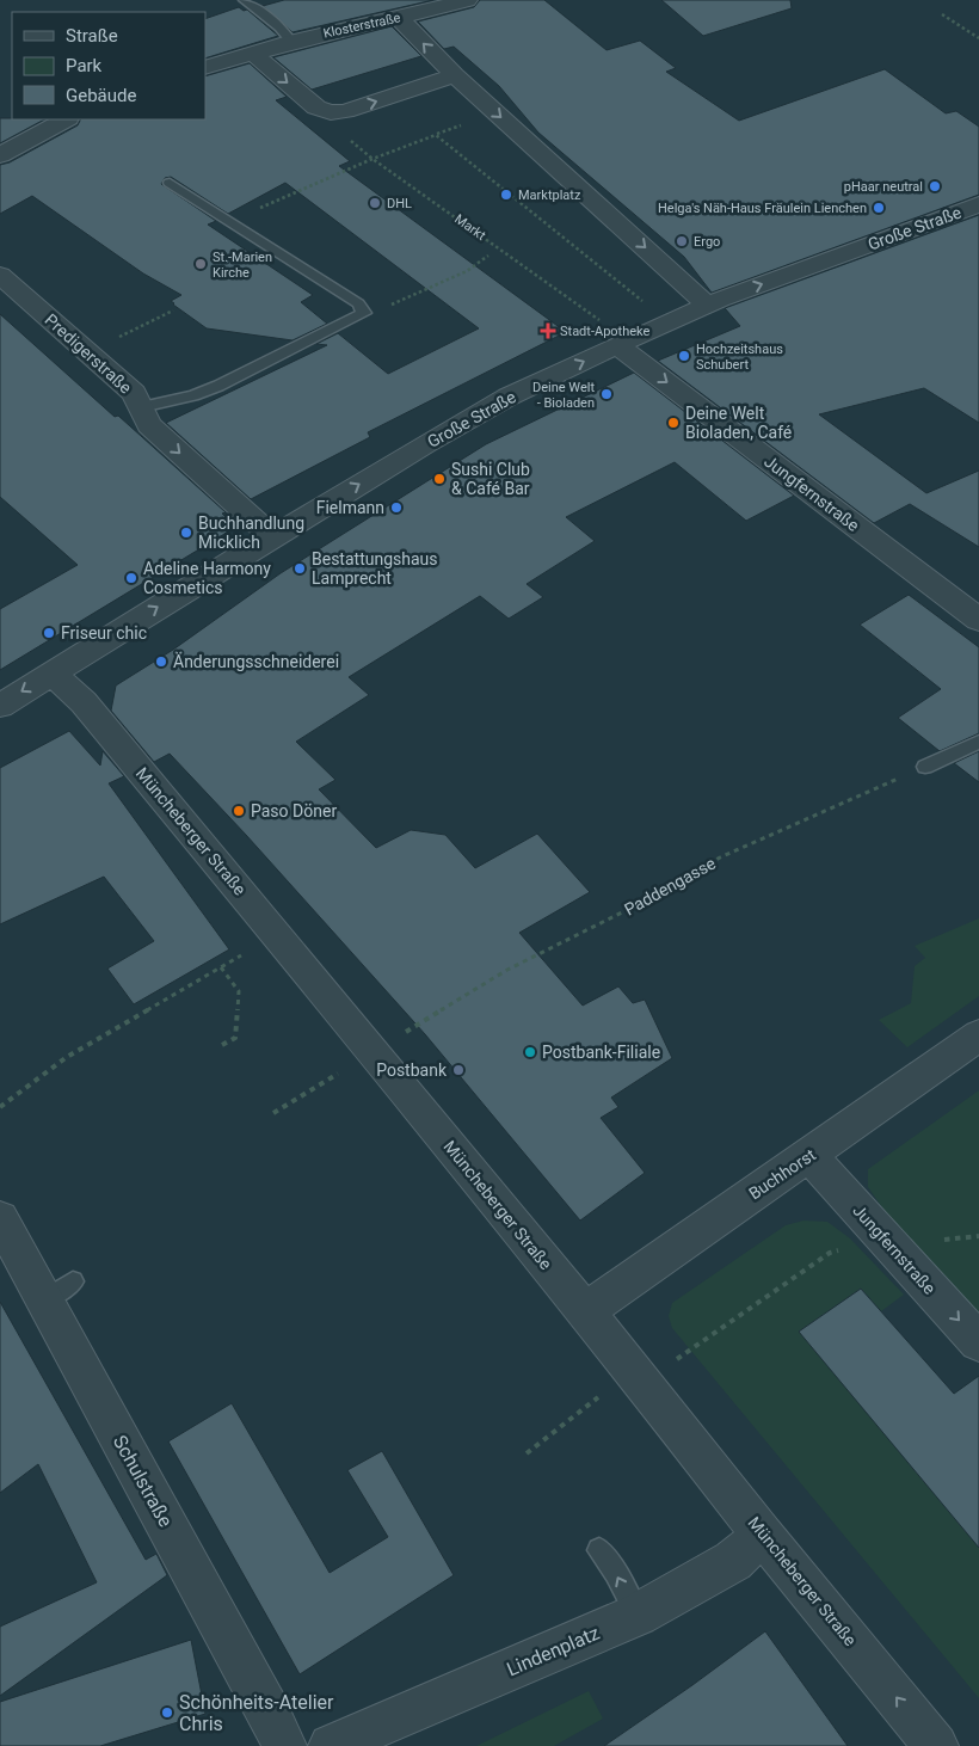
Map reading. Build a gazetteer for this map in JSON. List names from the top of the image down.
{
  "streets": {
    "street": [
      "Klosterstraße",
      "Große Straße",
      "Predigerstraße",
      "Jungfernstraße",
      "Müncheberger Straße",
      "Buchhorst",
      "Schulstraße",
      "Lindenplatz"
    ],
    "path": ["Markt", "Paddengasse"]
  },
  "crossings": [
    ["Markt", "Große Straße"],
    ["Markt", "Jungfernstraße"],
    ["Große Straße", "Predigerstraße"],
    ["Große Straße", "Jungfernstraße"],
    ["Große Straße", "Müncheberger Straße"],
    ["Jungfernstraße", "Buchhorst"],
    ["Müncheberger Straße", "Paddengasse"],
    ["Müncheberger Straße", "Buchhorst"],
    ["Müncheberger Straße", "Lindenplatz"]
  ],
  "one_way": ["Große Straße", "Predigerstraße", "Jungfernstraße"],
  "places": {
    "other": [
      "pHaar neutral",
      "Marktplatz",
      "DHL",
      "Helga's Näh-Haus Fräulein Lienchen",
      "Ergo",
      "St.-Marien Kirche",
      "Hochzeitshaus Schubert",
      "Deine Welt - Bioladen",
      "Deine Welt Bioladen, Café",
      "Sushi Club & Café Bar",
      "Fielmann",
      "Buchhandlung Micklich",
      "Bestattungshaus Lamprecht",
      "Adeline Harmony Cosmetics",
      "Friseur chic",
      "Änderungsschneiderei",
      "Paso Döner",
      "Postbank-Filiale",
      "Postbank",
      "Schönheits-Atelier Chris"
    ],
    "health": ["Stadt-Apotheke"]
  },
  "legend": ["Straße", "Park", "Gebäude"]
}
